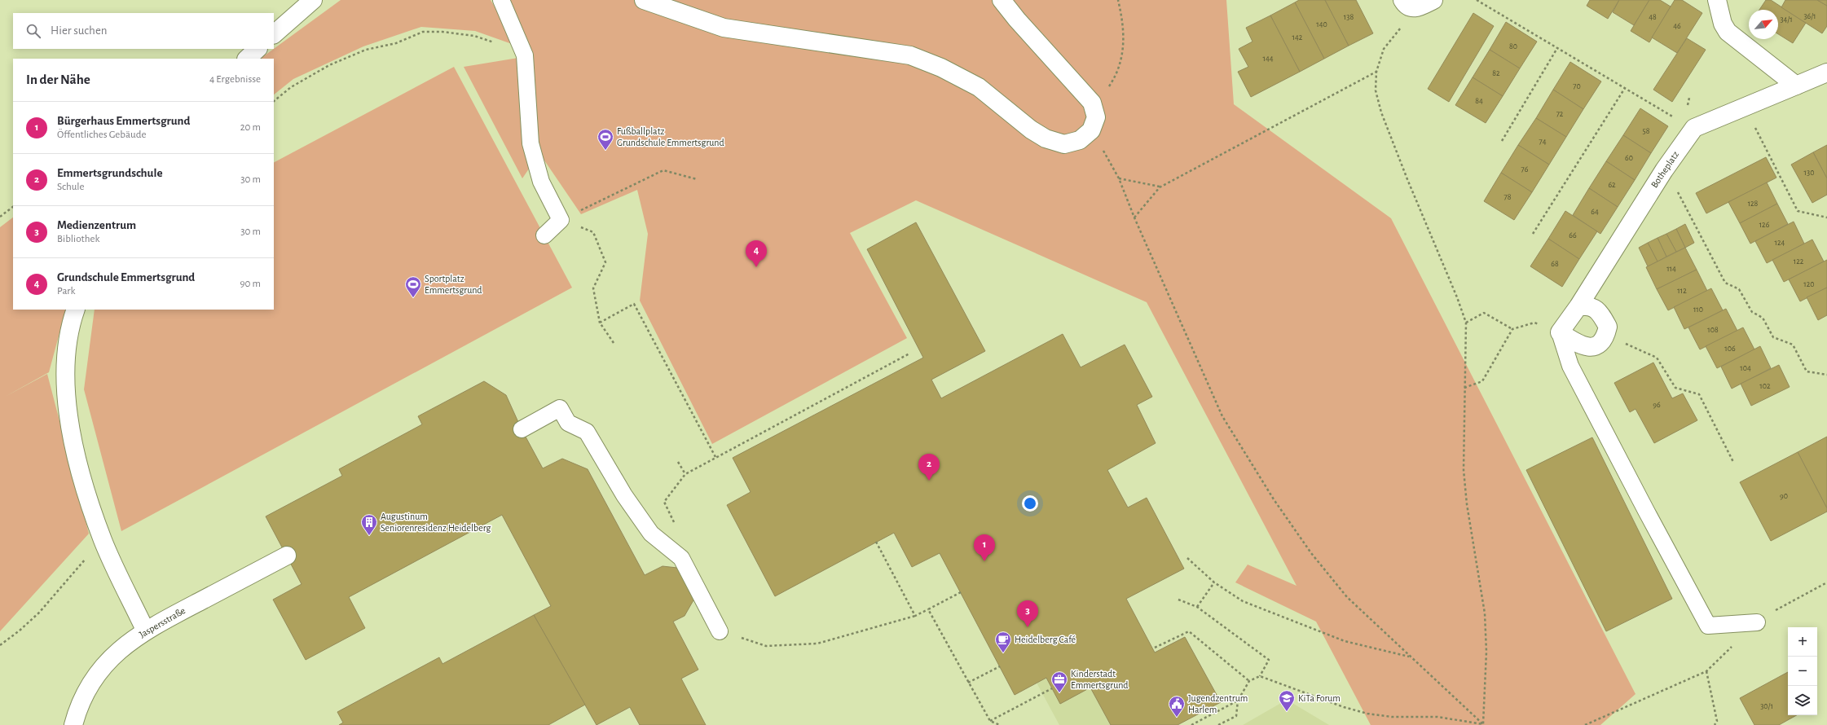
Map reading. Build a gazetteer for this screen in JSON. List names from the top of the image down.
{
  "streets": {
    "street": ["Botheplatz", "Jaspersstraße"]
  },
  "places": {
    "sports": ["Fußballplatz Grundschule Emmertsgrund", "Sportplatz Emmertsgrund"],
    "building": ["Augustinum Seniorenresidenz Heidelberg"],
    "cafe": ["Heidelberg Café"],
    "office": ["Kinderstadt Emmertsgrund"],
    "school or university": ["KiTa Forum"],
    "public building": ["Jugendzentrum Harlem"]
  },
  "house_numbers": [
    "36/1",
    "138",
    "48",
    "34/1",
    "140",
    "46",
    "142",
    "80",
    "144",
    "82",
    "70",
    "84",
    "72",
    "58",
    "74",
    "60",
    "76",
    "130",
    "62",
    "78",
    "128",
    "64",
    "126",
    "66",
    "124",
    "122",
    "68",
    "114",
    "120",
    "112",
    "110",
    "108",
    "106",
    "104",
    "102",
    "96",
    "90",
    "30/1"
  ],
  "north": "top right",
  "page": {
    "search": "Hier suchen",
    "heading": ["In der Nähe", "4 Ergebnisse"],
    "list": [
      {
        "mark": "1",
        "name": "Bürgerhaus Emmertsgrund",
        "note": "Öffentliches Gebäude",
        "value": "20 m"
      },
      {
        "mark": "2",
        "name": "Emmertsgrundschule",
        "note": "Schule",
        "value": "30 m"
      },
      {
        "mark": "3",
        "name": "Medienzentrum",
        "note": "Bibliothek",
        "value": "30 m"
      },
      {
        "mark": "4",
        "name": "Grundschule Emmertsgrund",
        "note": "Park",
        "value": "90 m"
      }
    ],
    "pins": [
      "4",
      "2",
      "1",
      "3"
    ],
    "map_buttons": ["+", "−"]
  }
}
